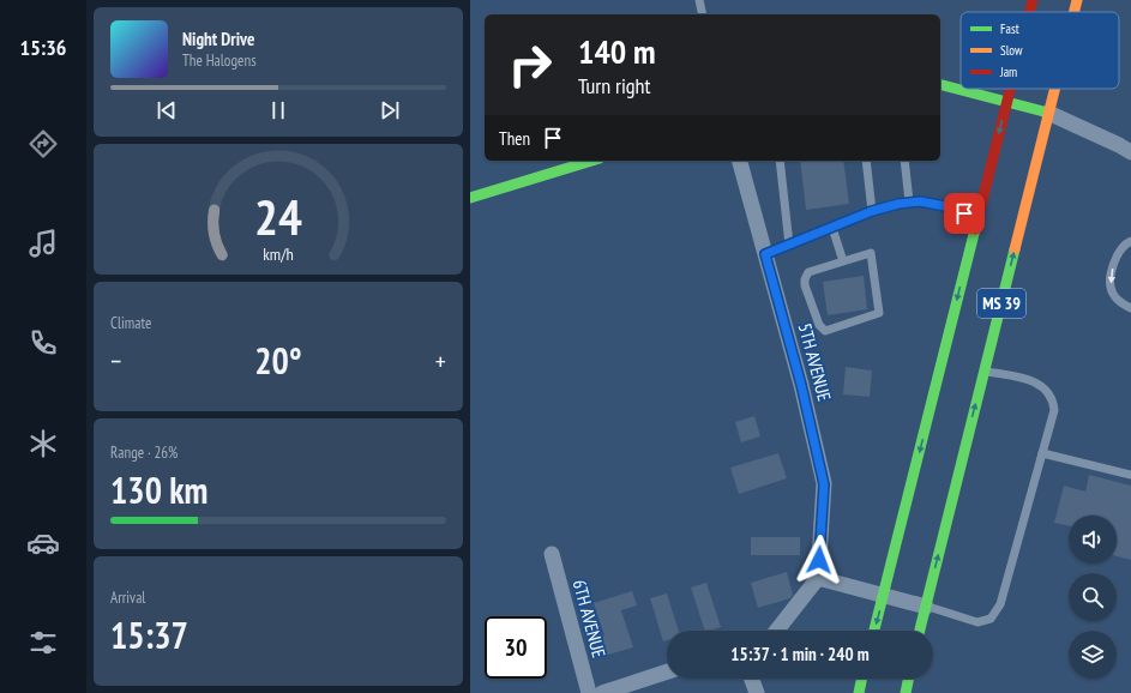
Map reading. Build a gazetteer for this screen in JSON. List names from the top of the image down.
{
  "streets": {
    "main road": ["MS 39"],
    "street": ["5TH AVENUE", "6TH AVENUE"]
  },
  "legend": ["Fast", "Slow", "Jam"],
  "page": {
    "tabs": "15:36",
    "turn": ["140 m", "Turn right"],
    "song": ["Night Drive", "The Halogens"],
    "then": "Then",
    "tile": [
      "Climate",
      ["Range · 26%", "130 km"],
      ["Arrival", "15:37"]
    ],
    "heat": ["−", "20°", "+"],
    "limit": "30",
    "trip": "15:37 · 1 min · 240 m",
    "gauge": ["24", "km/h"]
  }
}
